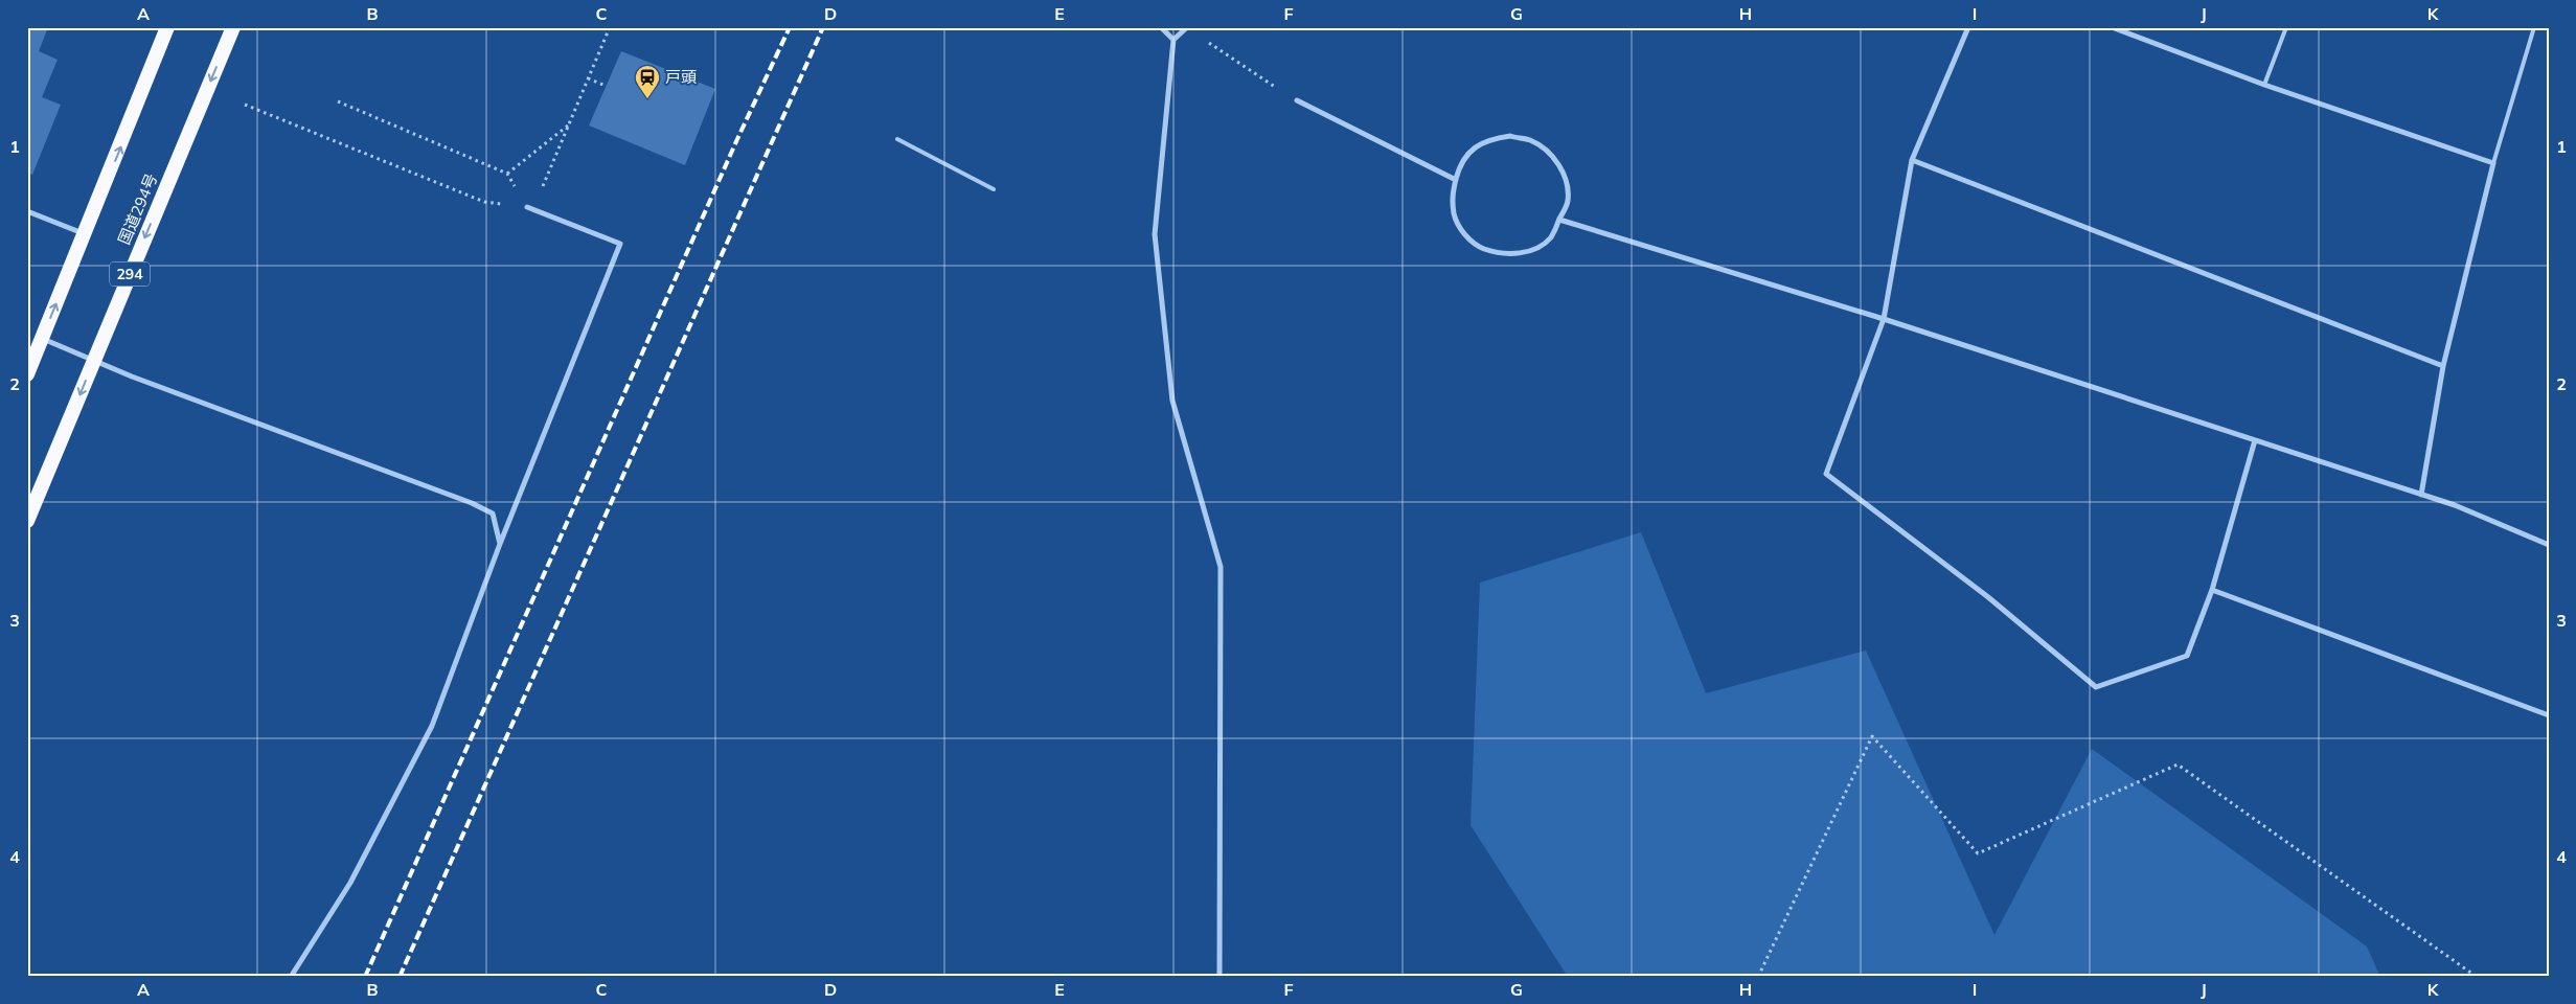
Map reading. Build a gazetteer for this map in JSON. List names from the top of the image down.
{
  "streets": {
    "highway": ["国道294号", "294"]
  },
  "places": {
    "station": ["戸頭"]
  },
  "grid": {
    "columns": [
      "A",
      "B",
      "C",
      "D",
      "E",
      "F",
      "G",
      "H",
      "I",
      "J",
      "K"
    ],
    "rows": [
      "1",
      "2",
      "3",
      "4"
    ]
  }
}
